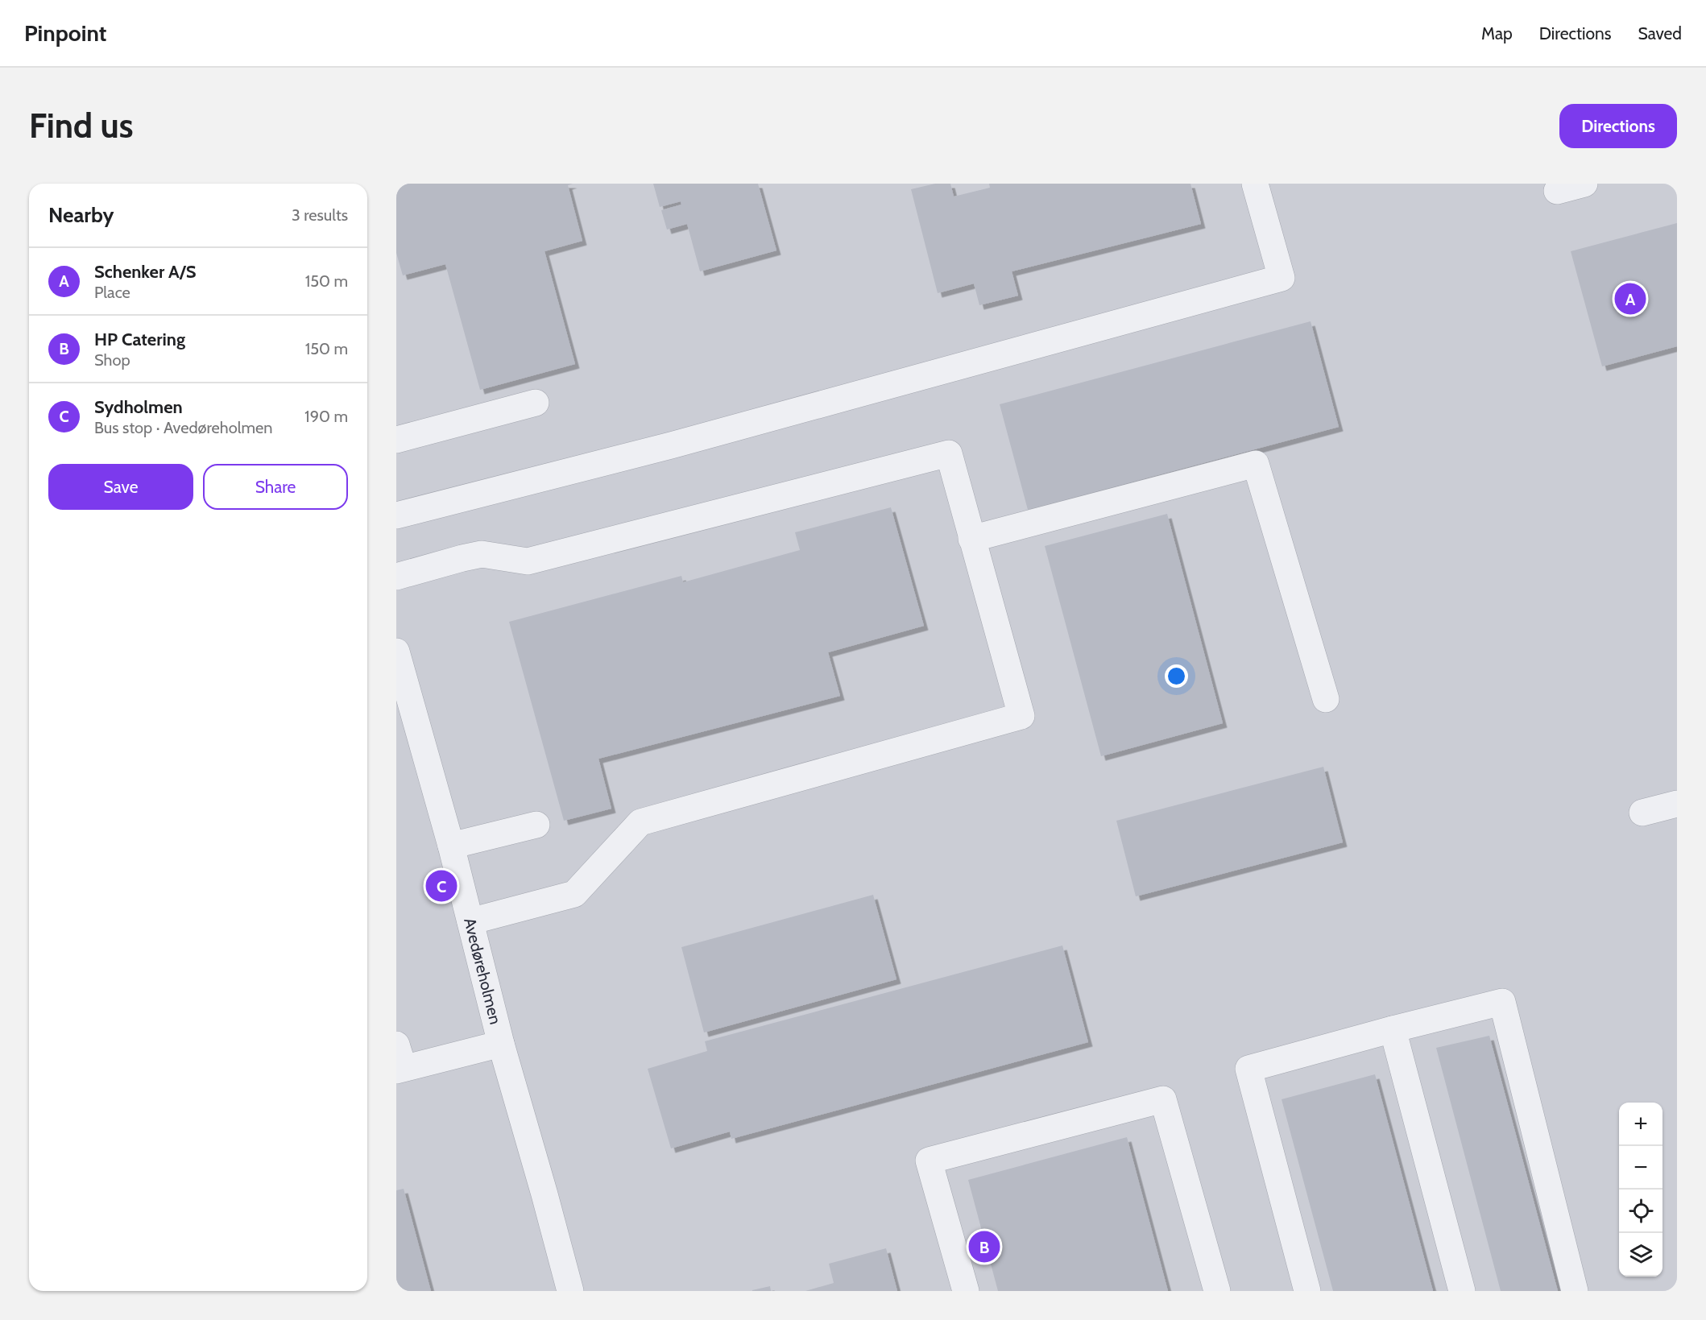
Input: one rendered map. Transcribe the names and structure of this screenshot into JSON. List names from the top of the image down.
{
  "streets": {
    "street": ["Avedøreholmen"]
  },
  "page": {
    "header": "Pinpoint",
    "nav": ["Map", "Directions", "Saved"],
    "buttons": [
      "Directions",
      ["Save", "Share"]
    ],
    "title": "Find us",
    "heading": ["Nearby", "3 results"],
    "list": [
      {
        "mark": "A",
        "name": "Schenker A/S",
        "note": "Place",
        "value": "150 m"
      },
      {
        "mark": "B",
        "name": "HP Catering",
        "note": "Shop",
        "value": "150 m"
      },
      {
        "mark": "C",
        "name": "Sydholmen",
        "note": "Bus stop · Avedøreholmen",
        "value": "190 m"
      }
    ],
    "pins": ["A", "C", "B"],
    "map_buttons": ["+", "−"]
  }
}
